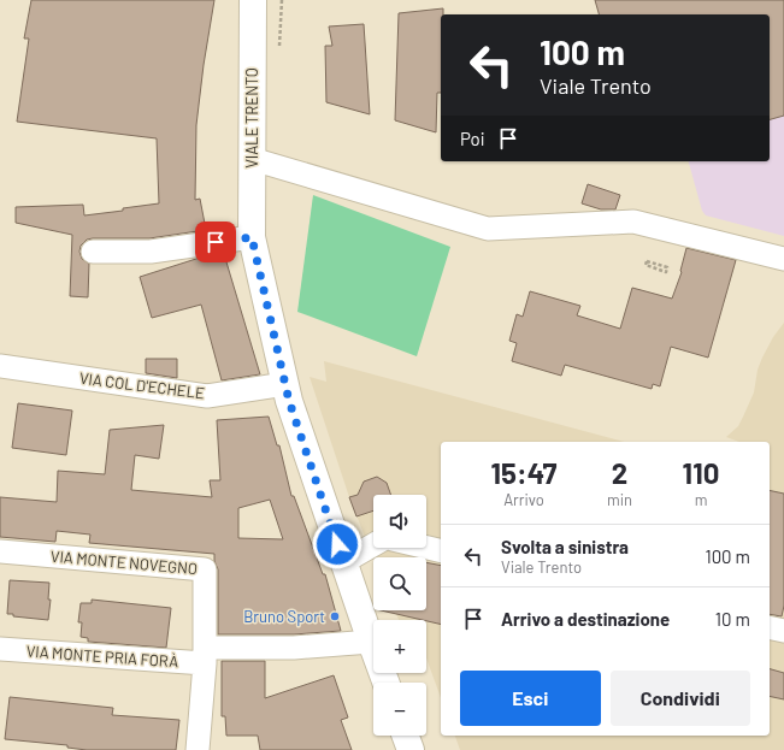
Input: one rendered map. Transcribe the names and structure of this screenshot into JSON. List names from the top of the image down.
{
  "streets": {
    "main road": ["VIALE TRENTO"],
    "street": ["VIA COL D'ECHELE", "VIA MONTE NOVEGNO", "VIA MONTE PRIA FORÀ"]
  },
  "crossings": [
    ["VIALE TRENTO", "VIA COL D'ECHELE"],
    ["VIA MONTE NOVEGNO", "VIA MONTE PRIA FORÀ"]
  ],
  "places": ["Bruno Sport"],
  "page": {
    "turn": ["100 m", "Viale Trento"],
    "then": "Poi",
    "eta": [
      "15:47",
      "Arrivo",
      "2",
      "min",
      "110",
      "m"
    ],
    "map_buttons": ["+", "−"],
    "list": [
      {
        "name": "Svolta a sinistra",
        "note": "Viale Trento",
        "value": "100 m"
      },
      {
        "name": "Arrivo a destinazione",
        "value": "10 m"
      }
    ],
    "buttons": ["Esci", "Condividi"]
  }
}
